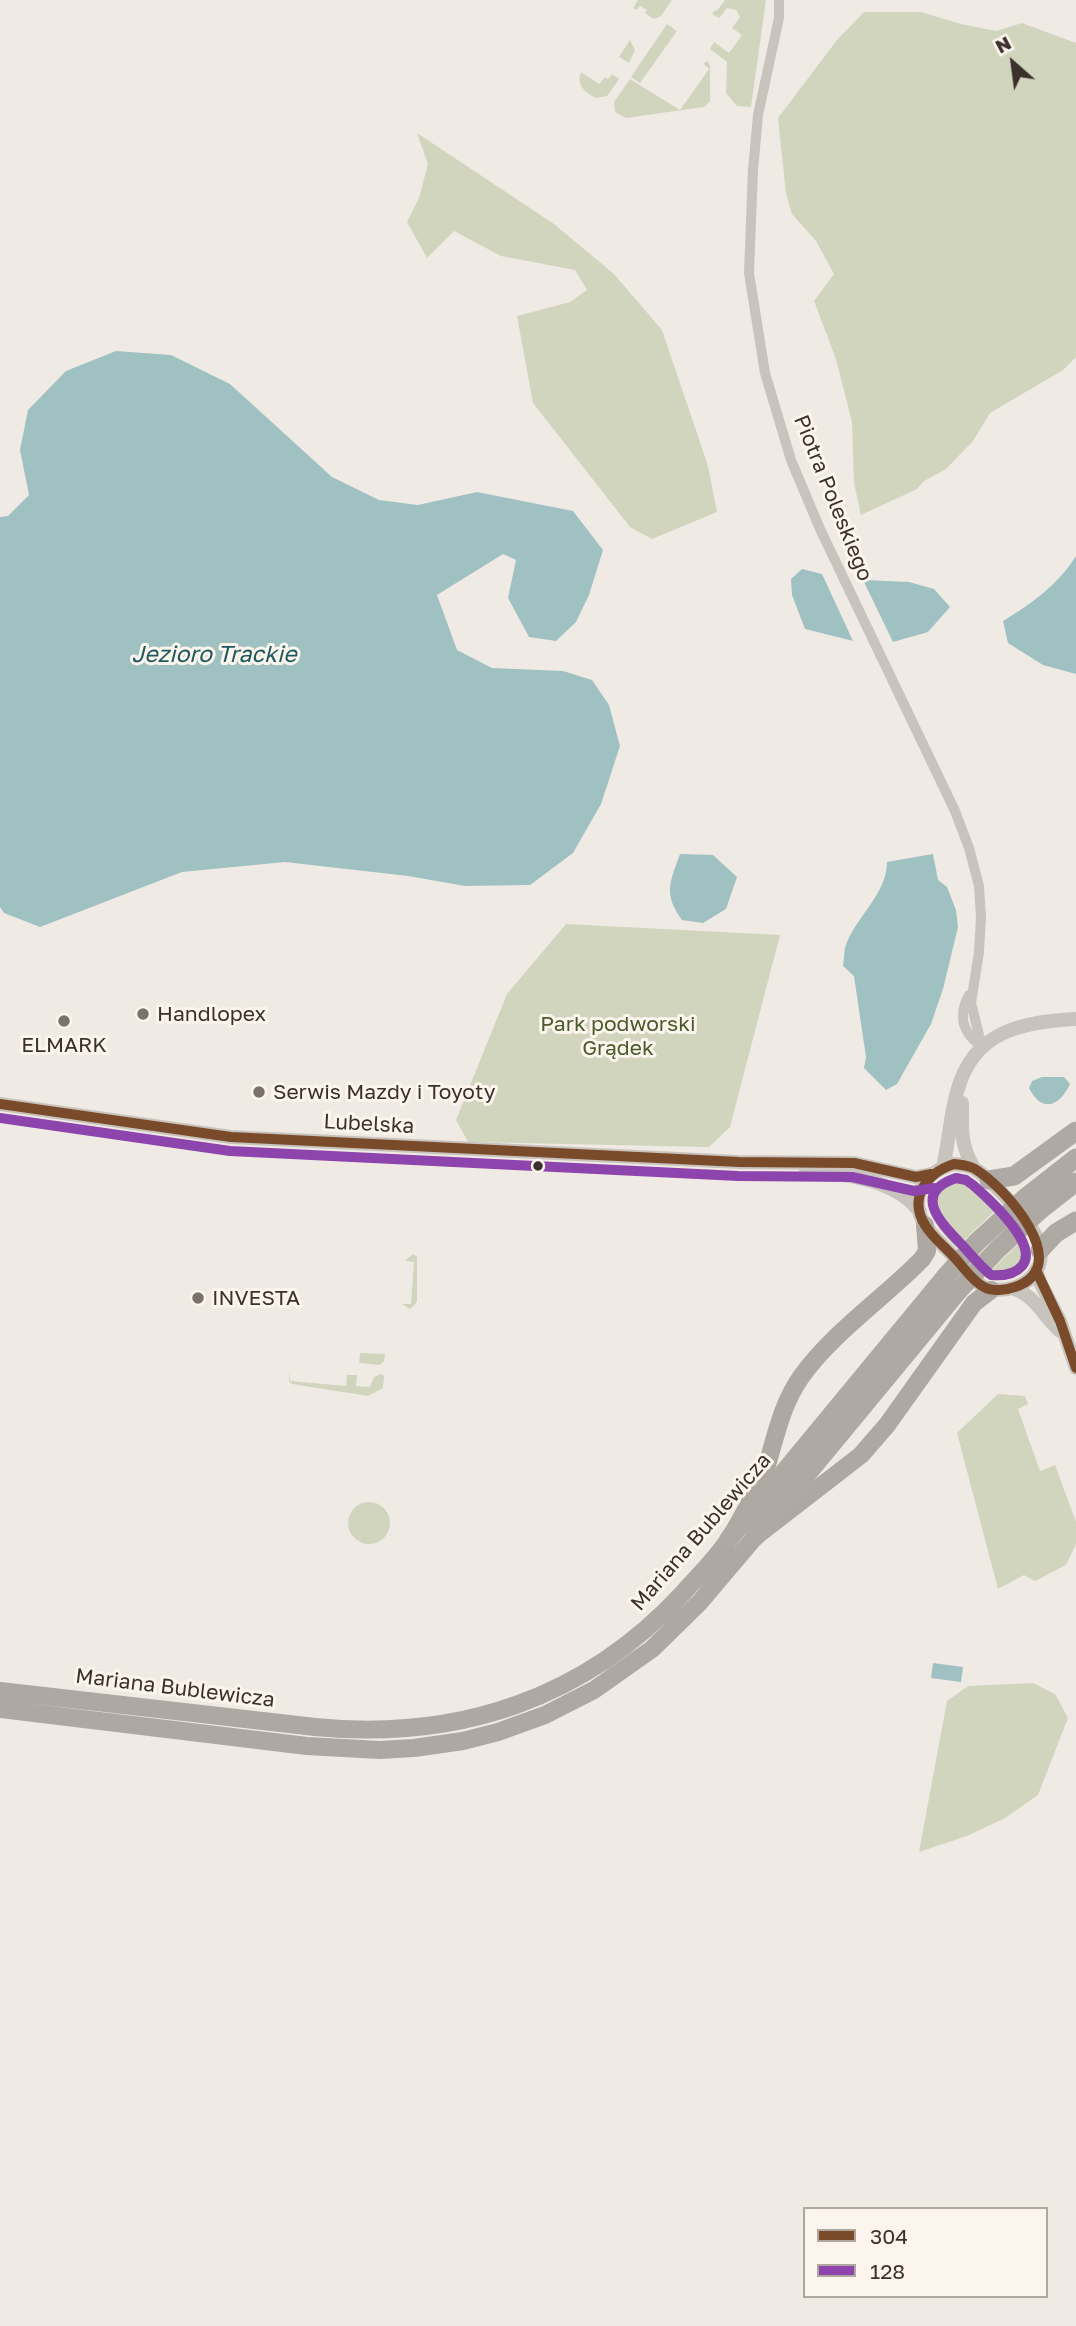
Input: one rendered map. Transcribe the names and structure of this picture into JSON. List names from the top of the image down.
{
  "streets": {
    "highway": ["Mariana Bublewicza"],
    "street": ["Piotra Poleskiego", "Lubelska"]
  },
  "water": ["Jezioro Trackie"],
  "parks": ["Park podworski Grądek"],
  "places": [
    "Handlopex",
    "ELMARK",
    "Serwis Mazdy i Toyoty",
    "INVESTA"
  ],
  "lines": ["transit line 304", "transit line 128"],
  "legend": ["304", "128"],
  "north": "top left"
}
